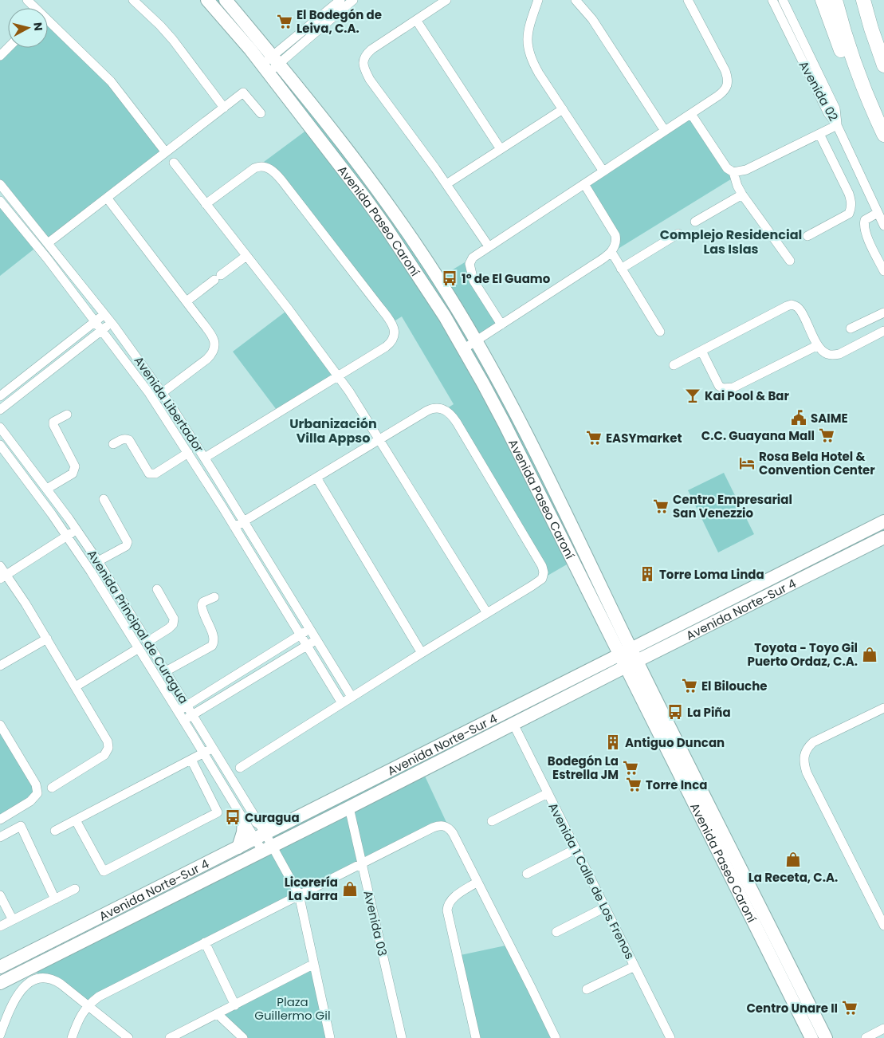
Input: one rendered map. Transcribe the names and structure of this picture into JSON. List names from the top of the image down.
{
  "streets": {
    "street": [
      "Avenida 02",
      "Avenida Paseo Caroní",
      "Avenida Libertador",
      "Avenida Norte-Sur 4",
      "Avenida Principal de Curagua",
      "Avenida 1 Calle de Los Frenos",
      "Avenida 03"
    ]
  },
  "crossings": [
    ["Avenida Paseo Caroní", "Avenida Norte-Sur 4"],
    ["Avenida Norte-Sur 4", "Avenida Principal de Curagua"],
    ["Avenida Norte-Sur 4", "Avenida 1 Calle de Los Frenos"],
    ["Avenida Norte-Sur 4", "Avenida 03"]
  ],
  "districts": ["Complejo Residencial Las Islas", "Urbanización Villa Appso"],
  "parks": ["Plaza Guillermo Gil"],
  "places": {
    "supermarket": [
      "El Bodegón de Leiva, C.A.",
      "C.C. Guayana Mall",
      "EASYmarket",
      "Centro Empresarial San Venezzio",
      "El Bilouche",
      "Bodegón La Estrella JM",
      "Torre Inca",
      "Centro Unare II"
    ],
    "bus stop": ["1° de El Guamo", "La Piña", "Curagua"],
    "bar": ["Kai Pool & Bar"],
    "public building": ["SAIME"],
    "hotel": ["Rosa Bela Hotel & Convention Center"],
    "building": ["Torre Loma Linda", "Antiguo Duncan"],
    "shop": ["Toyota - Toyo Gil Puerto Ordaz, C.A.", "La Receta, C.A.", "Licorería La Jarra"]
  },
  "north": "right"
}
